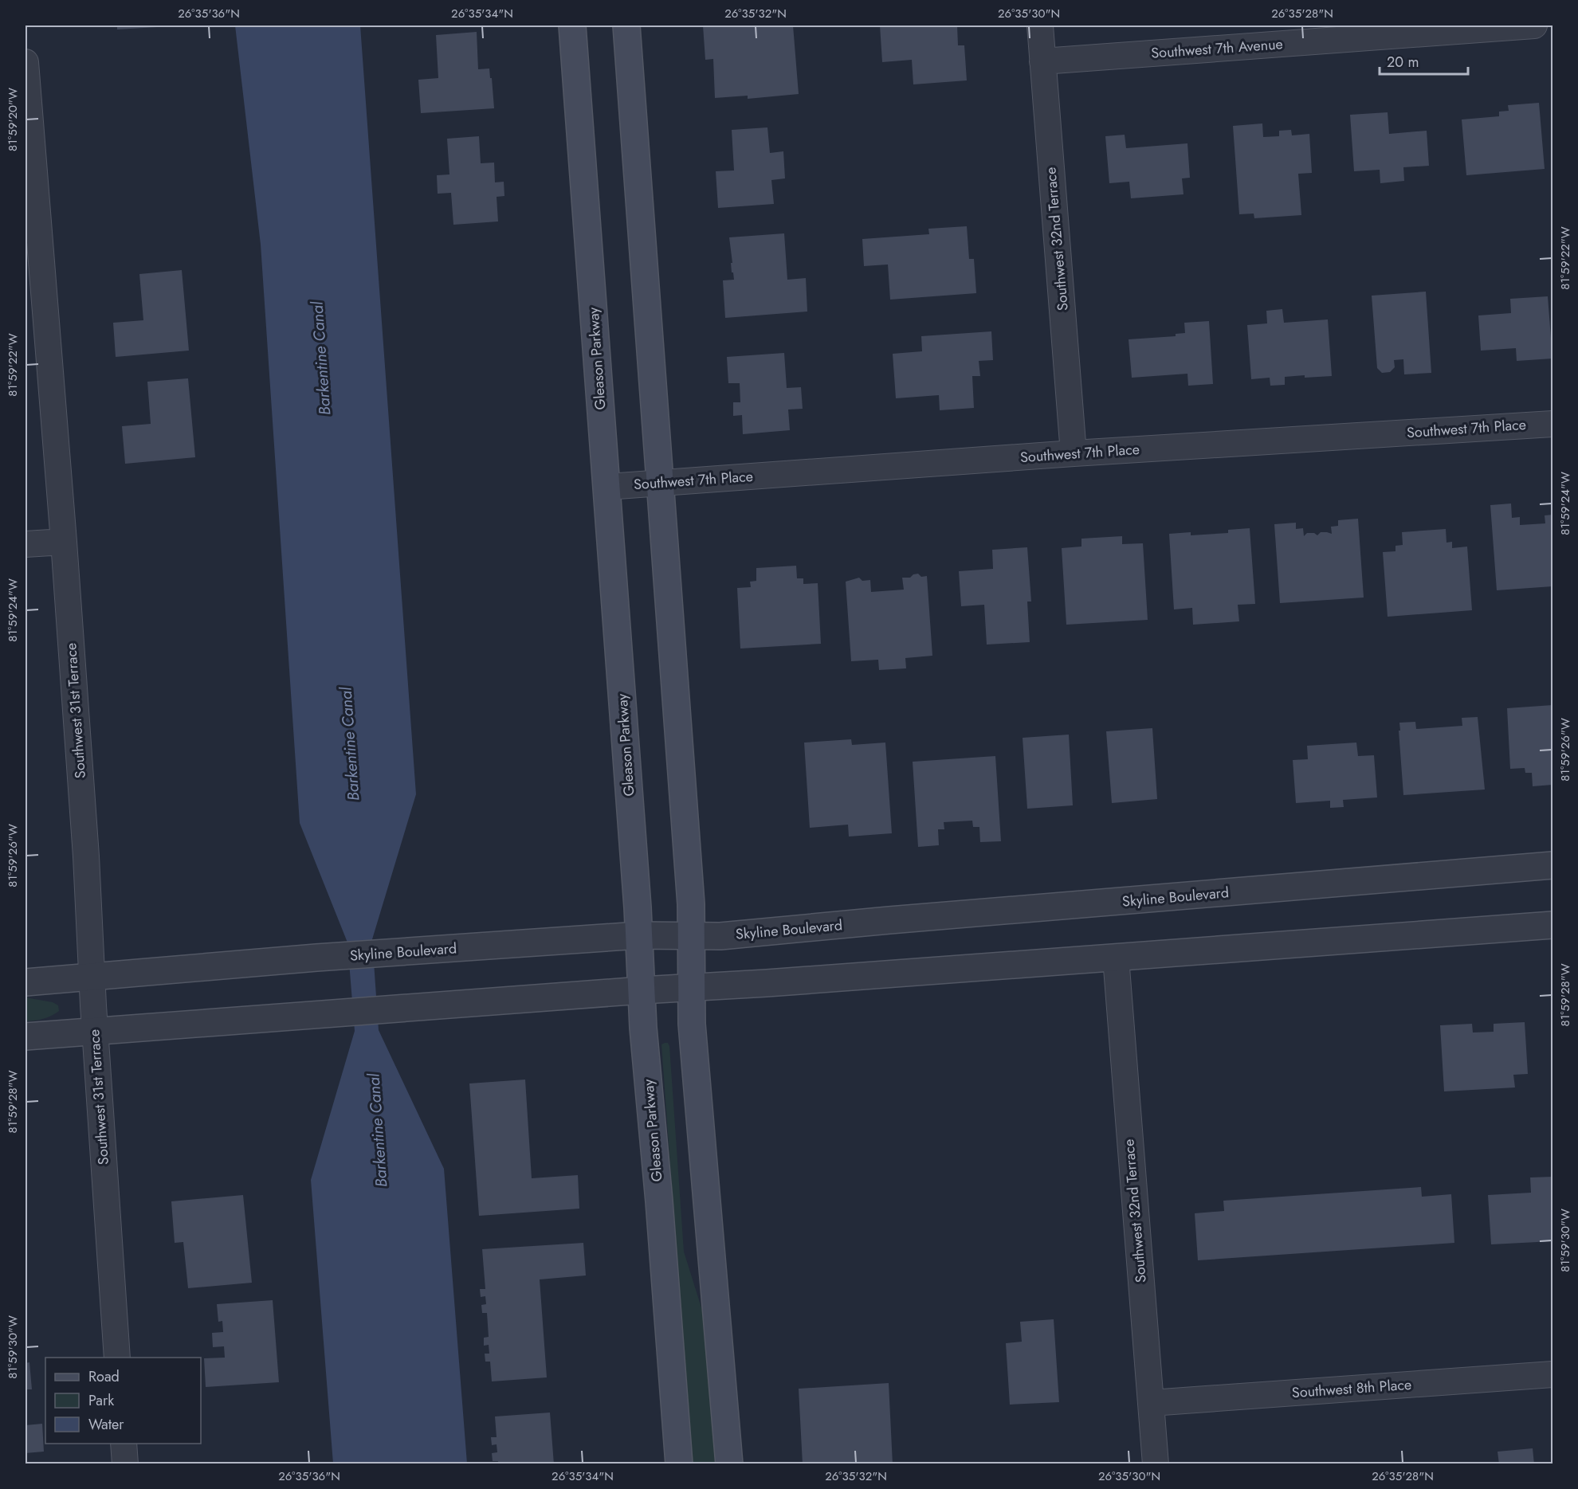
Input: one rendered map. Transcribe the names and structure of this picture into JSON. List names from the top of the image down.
{
  "streets": {
    "main road": ["Gleason Parkway"],
    "street": [
      "Southwest 7th Avenue",
      "Southwest 32nd Terrace",
      "Southwest 7th Place",
      "Southwest 31st Terrace",
      "Skyline Boulevard",
      "Southwest 8th Place"
    ]
  },
  "crossings": [
    ["Southwest 7th Avenue", "Southwest 32nd Terrace"],
    ["Southwest 32nd Terrace", "Southwest 7th Place"],
    ["Southwest 32nd Terrace", "Southwest 8th Place"],
    ["Gleason Parkway", "Southwest 7th Place"],
    ["Gleason Parkway", "Skyline Boulevard"],
    ["Southwest 31st Terrace", "Skyline Boulevard"]
  ],
  "water": ["Barkentine Canal"],
  "legend": ["Road", "Park", "Water"],
  "scale_bar": "20 m",
  "coordinates": [
    "26°35'36\"N",
    "26°35'34\"N",
    "26°35'32\"N",
    "26°35'30\"N",
    "26°35'28\"N",
    "81°59'20\"W",
    "81°59'22\"W",
    "81°59'24\"W",
    "81°59'26\"W",
    "81°59'28\"W",
    "81°59'30\"W"
  ]
}
